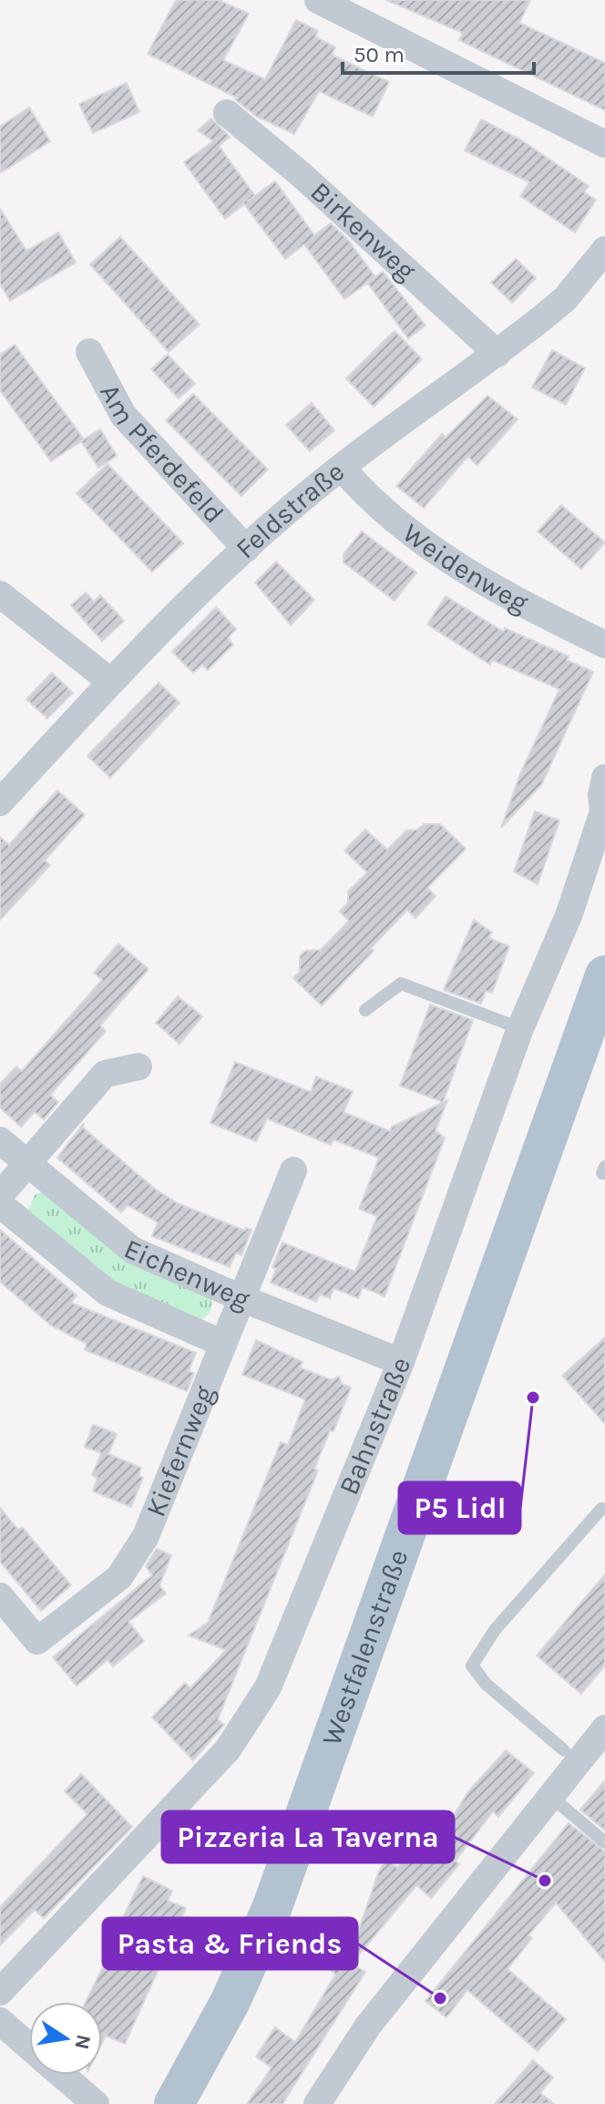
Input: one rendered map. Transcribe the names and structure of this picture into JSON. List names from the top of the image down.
{
  "streets": {
    "main road": ["Westfalenstraße"],
    "street": [
      "Birkenweg",
      "Am Pferdefeld",
      "Feldstraße",
      "Weidenweg",
      "Eichenweg",
      "Bahnstraße",
      "Kiefernweg"
    ]
  },
  "crossings": [
    ["Birkenweg", "Feldstraße"],
    ["Am Pferdefeld", "Feldstraße"],
    ["Feldstraße", "Weidenweg"],
    ["Eichenweg", "Bahnstraße"],
    ["Eichenweg", "Kiefernweg"]
  ],
  "places": ["P5 Lidl", "Pizzeria La Taverna", "Pasta & Friends"],
  "scale_bar": "50 m",
  "north": "right"
}
